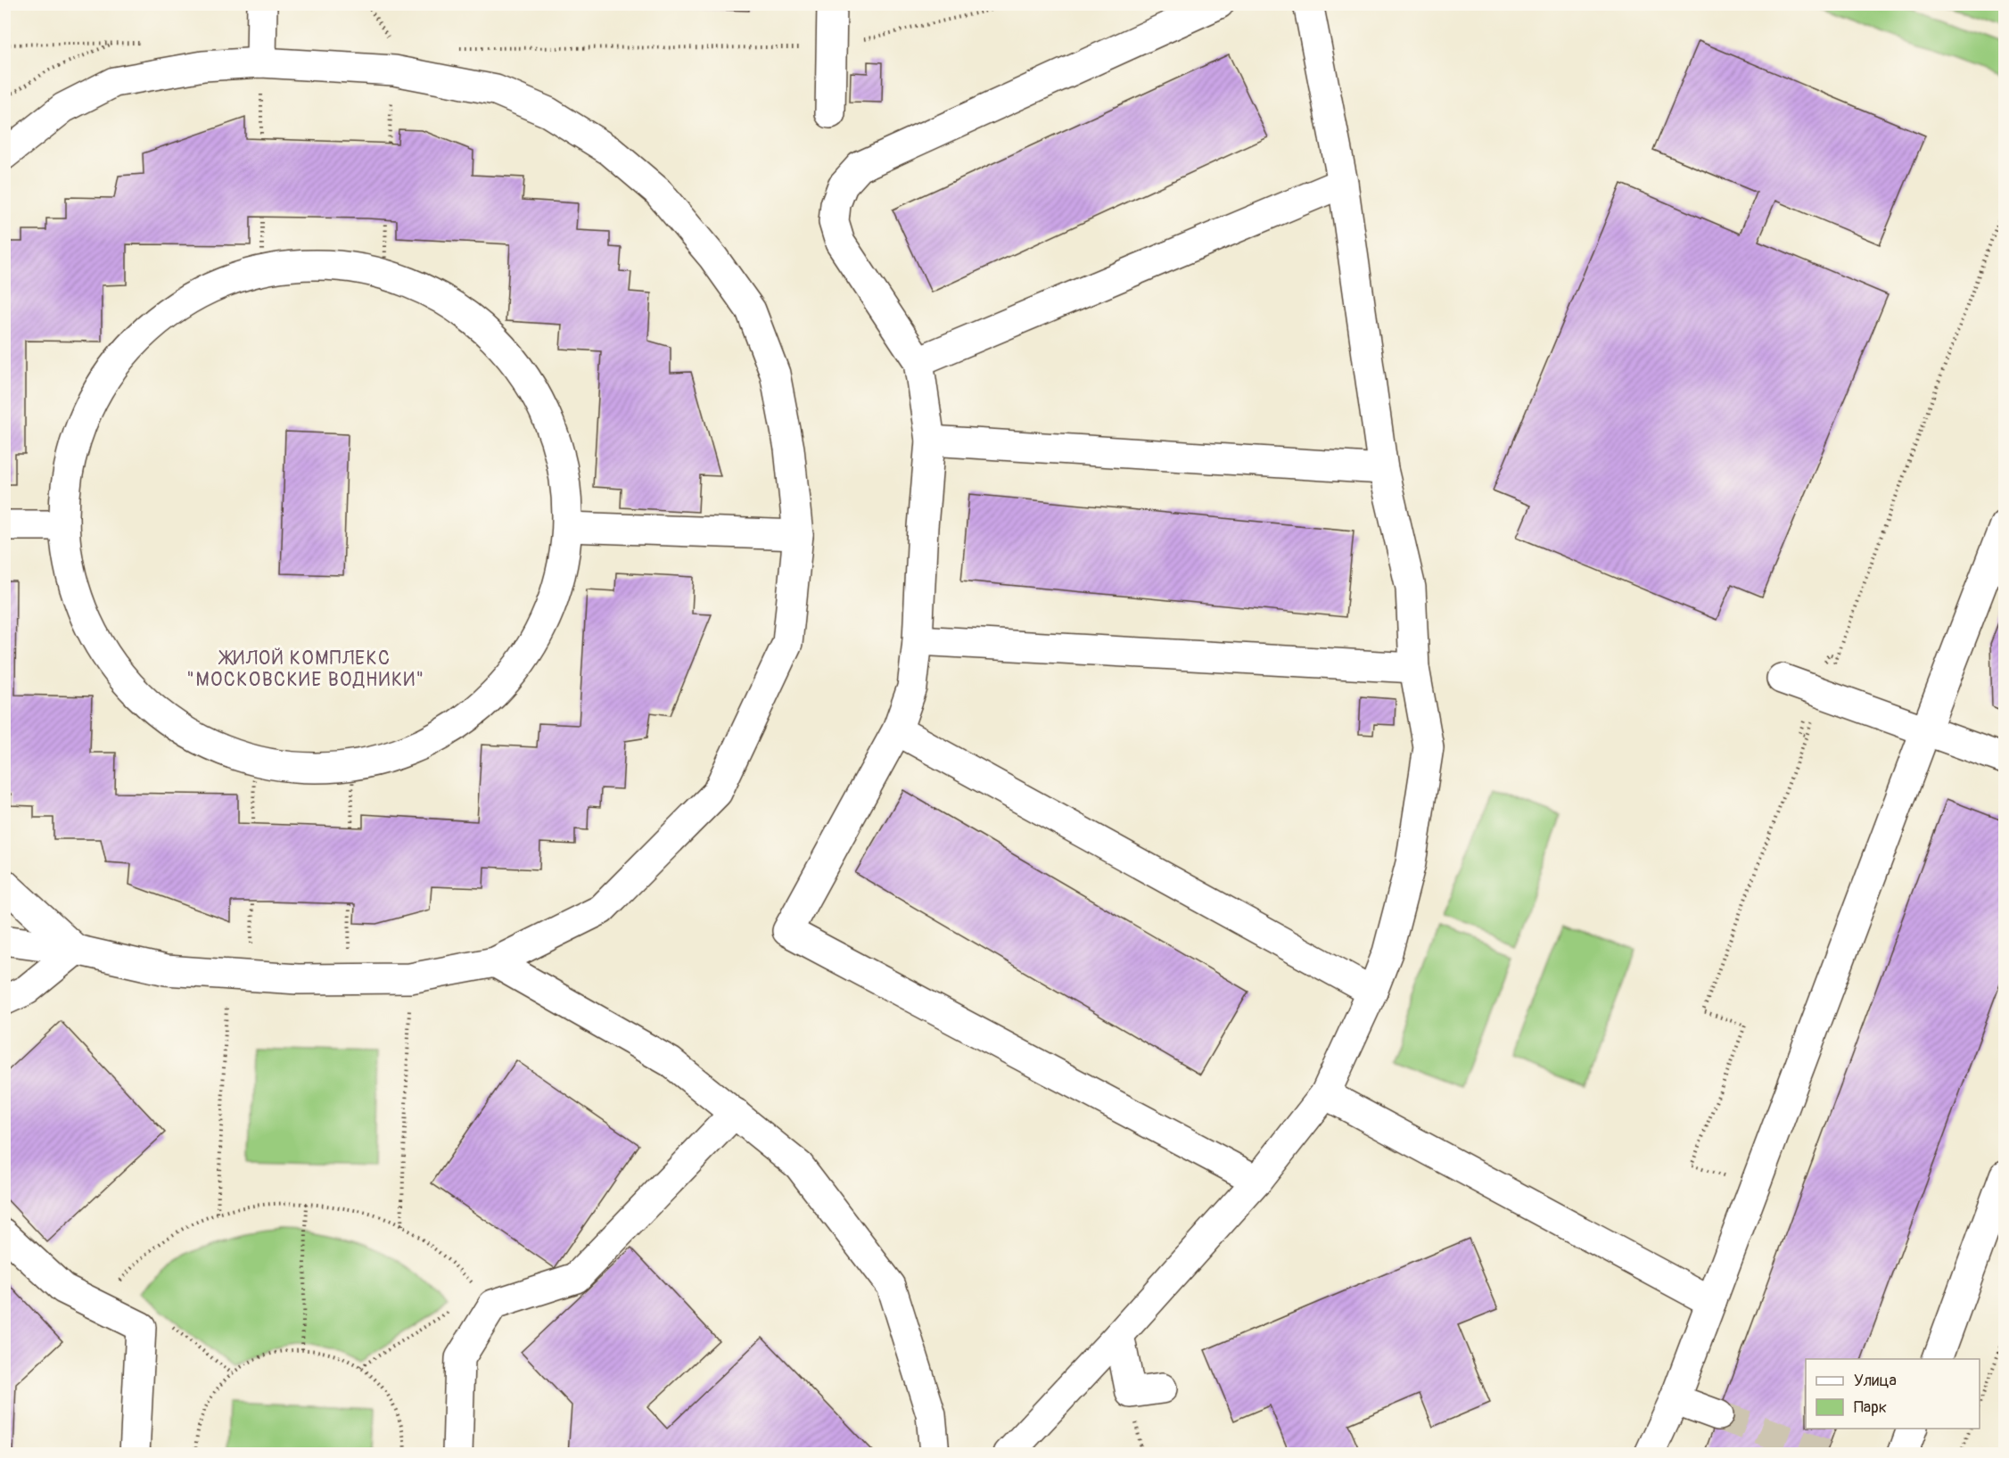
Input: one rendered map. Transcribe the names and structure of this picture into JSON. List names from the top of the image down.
{
  "districts": ["ЖИЛОЙ КОМПЛЕКС \"МОСКОВСКИЕ ВОДНИКИ\""],
  "legend": ["Улица", "Парк"]
}
